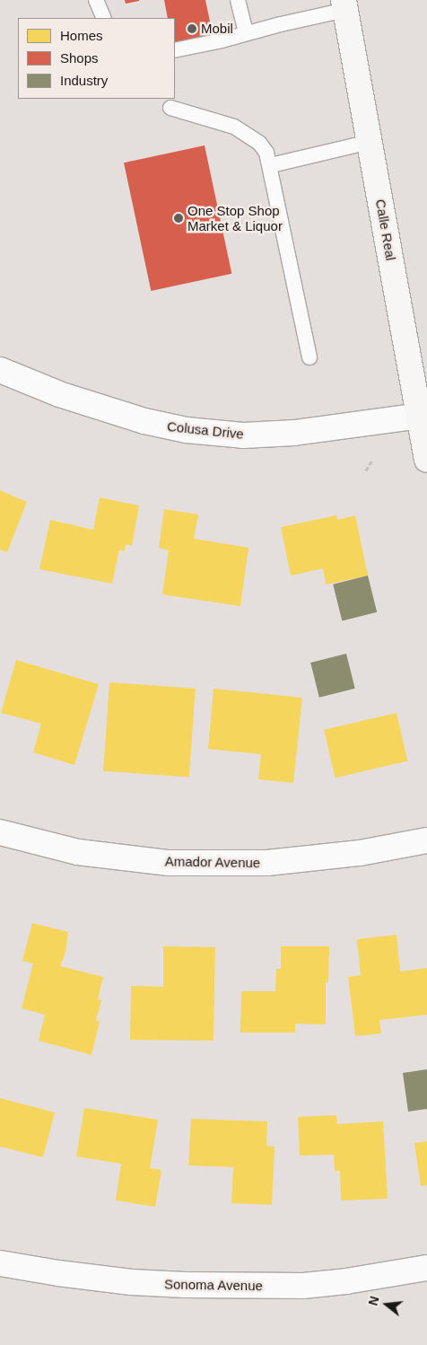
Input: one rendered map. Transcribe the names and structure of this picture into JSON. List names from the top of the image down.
{
  "streets": {
    "street": [
      "Calle Real",
      "Colusa Drive",
      "Amador Avenue",
      "Sonoma Avenue"
    ]
  },
  "crossings": [
    ["Calle Real", "Colusa Drive"]
  ],
  "places": ["Mobil", "One Stop Shop Market & Liquor"],
  "legend": ["Homes", "Shops", "Industry"],
  "north": "left"
}
